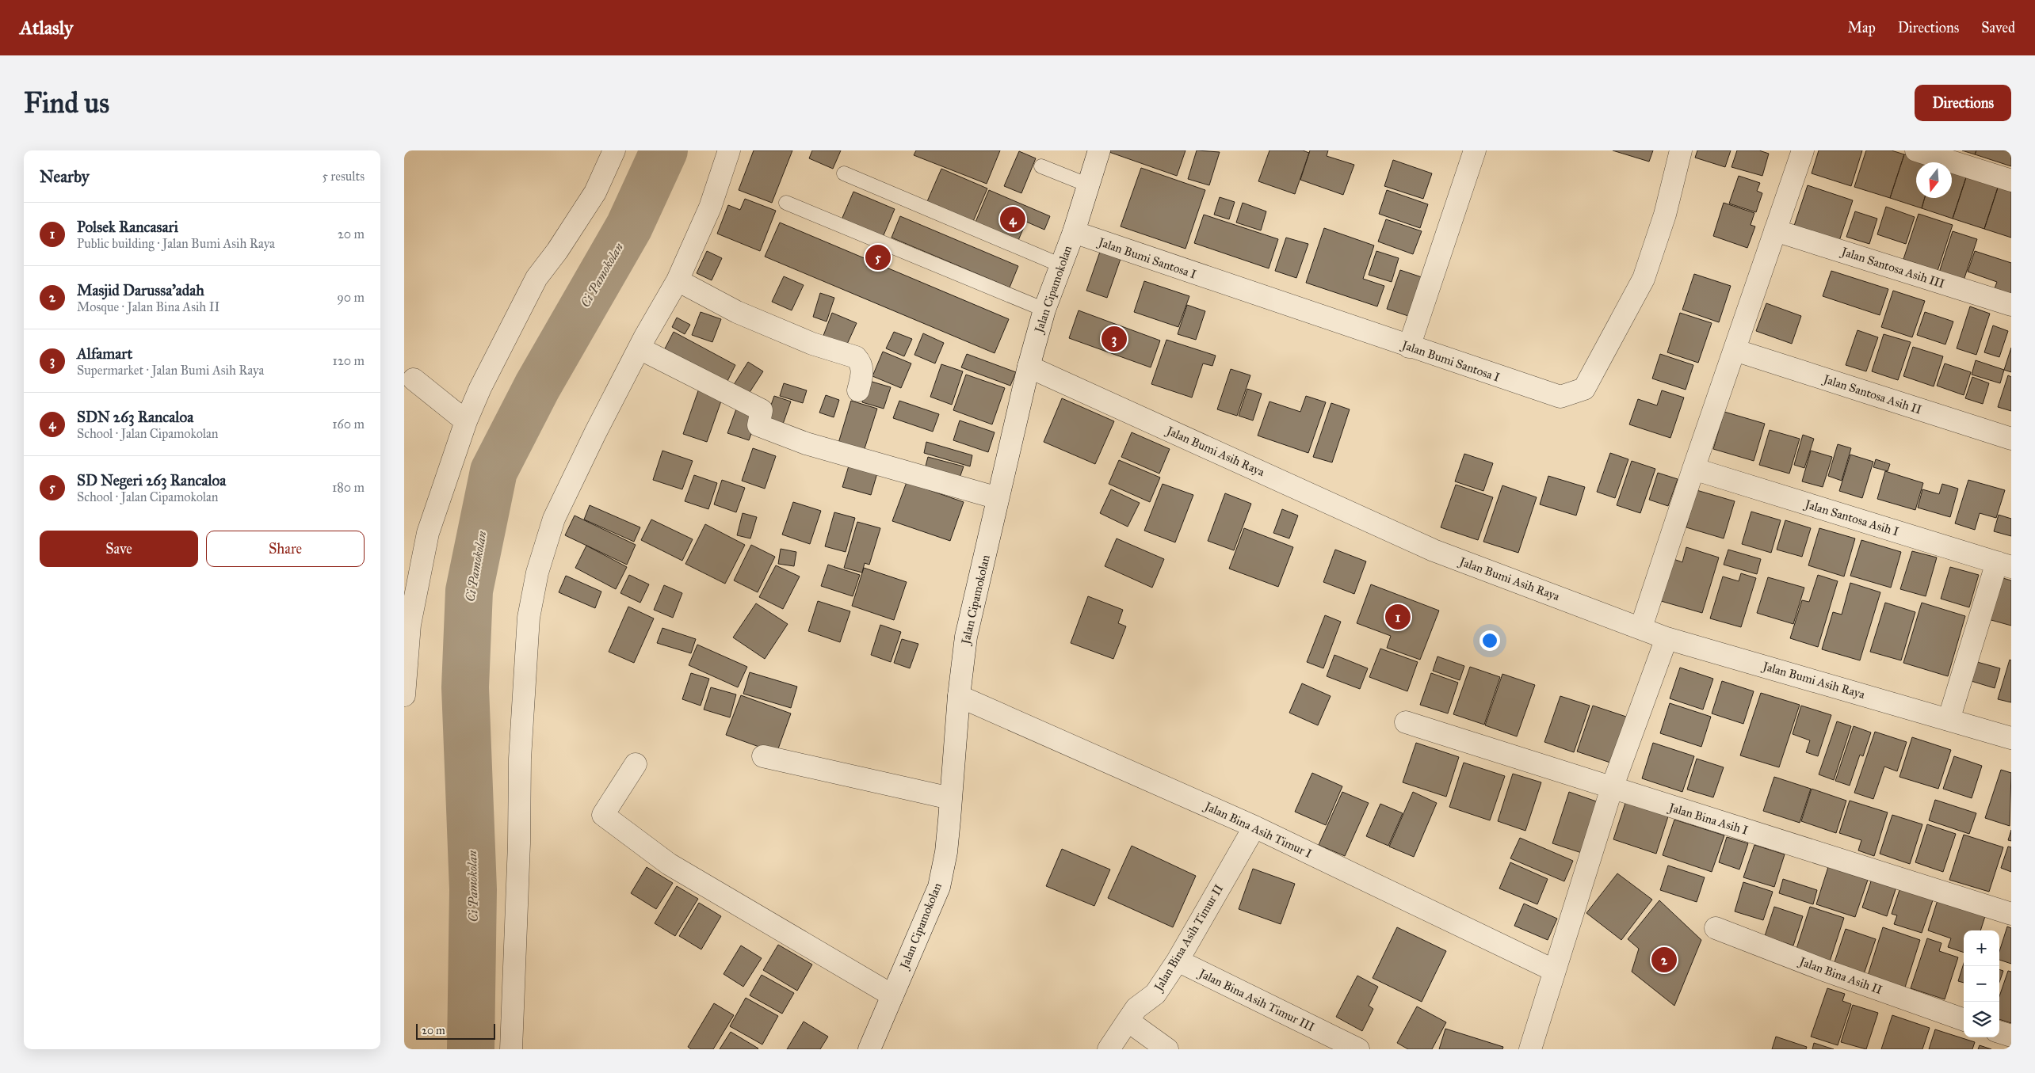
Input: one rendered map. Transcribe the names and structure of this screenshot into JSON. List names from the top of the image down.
{
  "streets": {
    "street": [
      "Jalan Bumi Santosa I",
      "Jalan Santosa Asih III",
      "Jalan Cipamokolan",
      "Jalan Santosa Asih II",
      "Jalan Bumi Asih Raya",
      "Jalan Santosa Asih I",
      "Jalan Bina Asih I",
      "Jalan Bina Asih Timur I",
      "Jalan Bina Asih Timur II",
      "Jalan Bina Asih II",
      "Jalan Bina Asih Timur III"
    ]
  },
  "crossings": [
    ["Jalan Bumi Santosa I", "Jalan Cipamokolan"],
    ["Jalan Cipamokolan", "Jalan Bumi Asih Raya"],
    ["Jalan Cipamokolan", "Jalan Bina Asih Timur I"],
    ["Jalan Bina Asih Timur I", "Jalan Bina Asih Timur II"],
    ["Jalan Bina Asih Timur II", "Jalan Bina Asih Timur III"]
  ],
  "water": ["Ci Pamokolan"],
  "scale_bar": "20 m",
  "north": "bottom",
  "page": {
    "header": "Atlasly",
    "nav": ["Map", "Directions", "Saved"],
    "buttons": [
      "Directions",
      ["Save", "Share"]
    ],
    "title": "Find us",
    "heading": ["Nearby", "5 results"],
    "list": [
      {
        "mark": "1",
        "name": "Polsek Rancasari",
        "note": "Public building · Jalan Bumi Asih Raya",
        "value": "20 m"
      },
      {
        "mark": "2",
        "name": "Masjid Darussa'adah",
        "note": "Mosque · Jalan Bina Asih II",
        "value": "90 m"
      },
      {
        "mark": "3",
        "name": "Alfamart",
        "note": "Supermarket · Jalan Bumi Asih Raya",
        "value": "120 m"
      },
      {
        "mark": "4",
        "name": "SDN 263 Rancaloa",
        "note": "School · Jalan Cipamokolan",
        "value": "160 m"
      },
      {
        "mark": "5",
        "name": "SD Negeri 263 Rancaloa",
        "note": "School · Jalan Cipamokolan",
        "value": "180 m"
      }
    ],
    "pins": [
      "4",
      "5",
      "3",
      "1",
      "2"
    ],
    "map_buttons": ["+", "−"],
    "scale": "20 m"
  }
}
